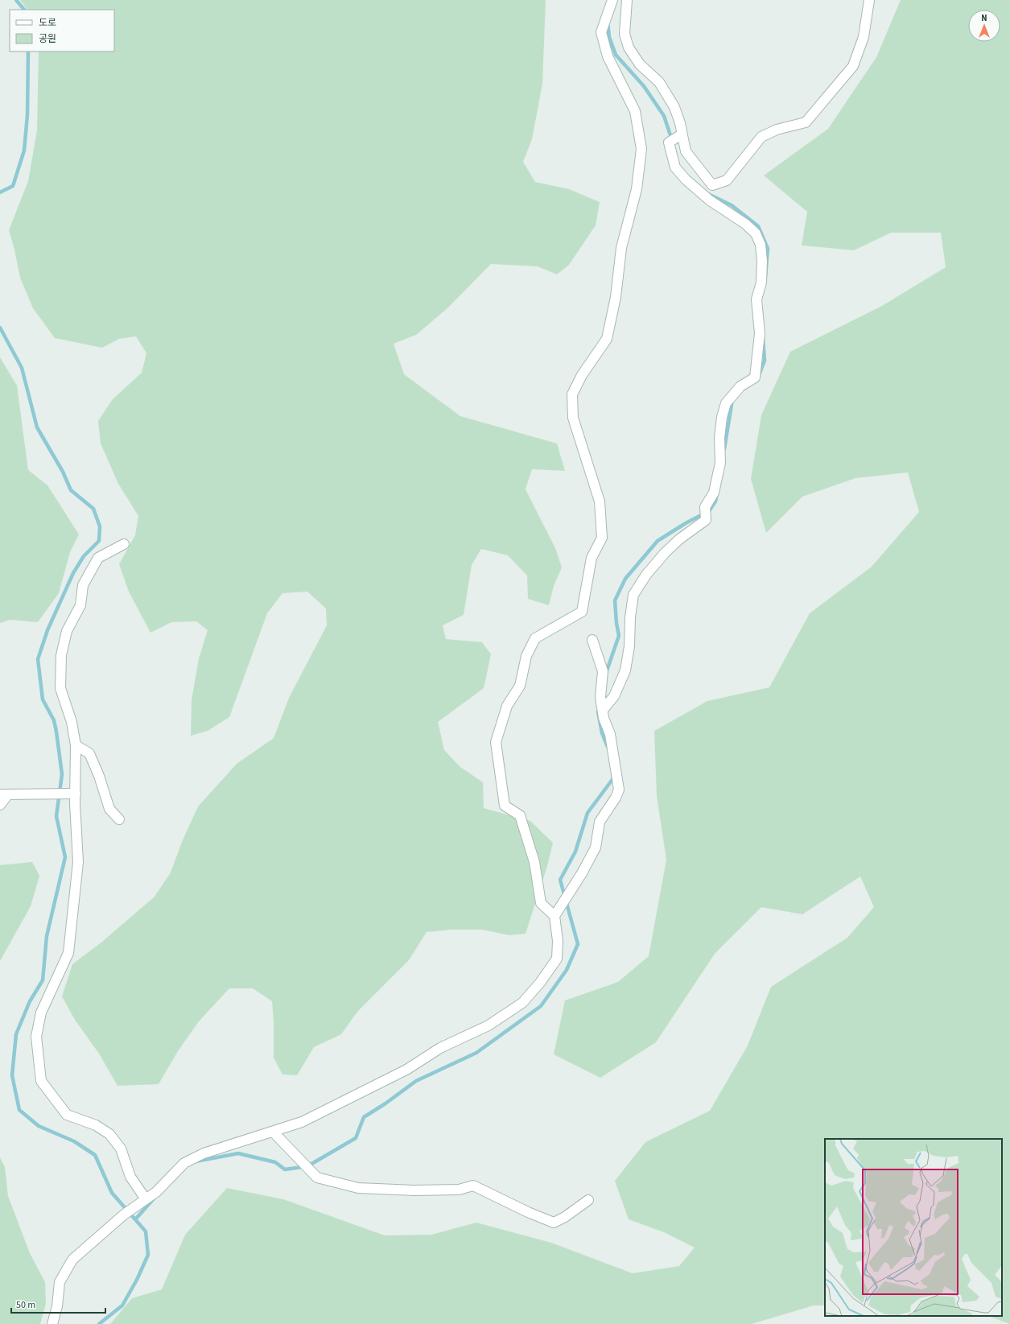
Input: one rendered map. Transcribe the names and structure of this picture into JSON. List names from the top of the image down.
{
  "legend": ["도로", "공원"],
  "scale_bar": "50 m",
  "north": "top"
}
